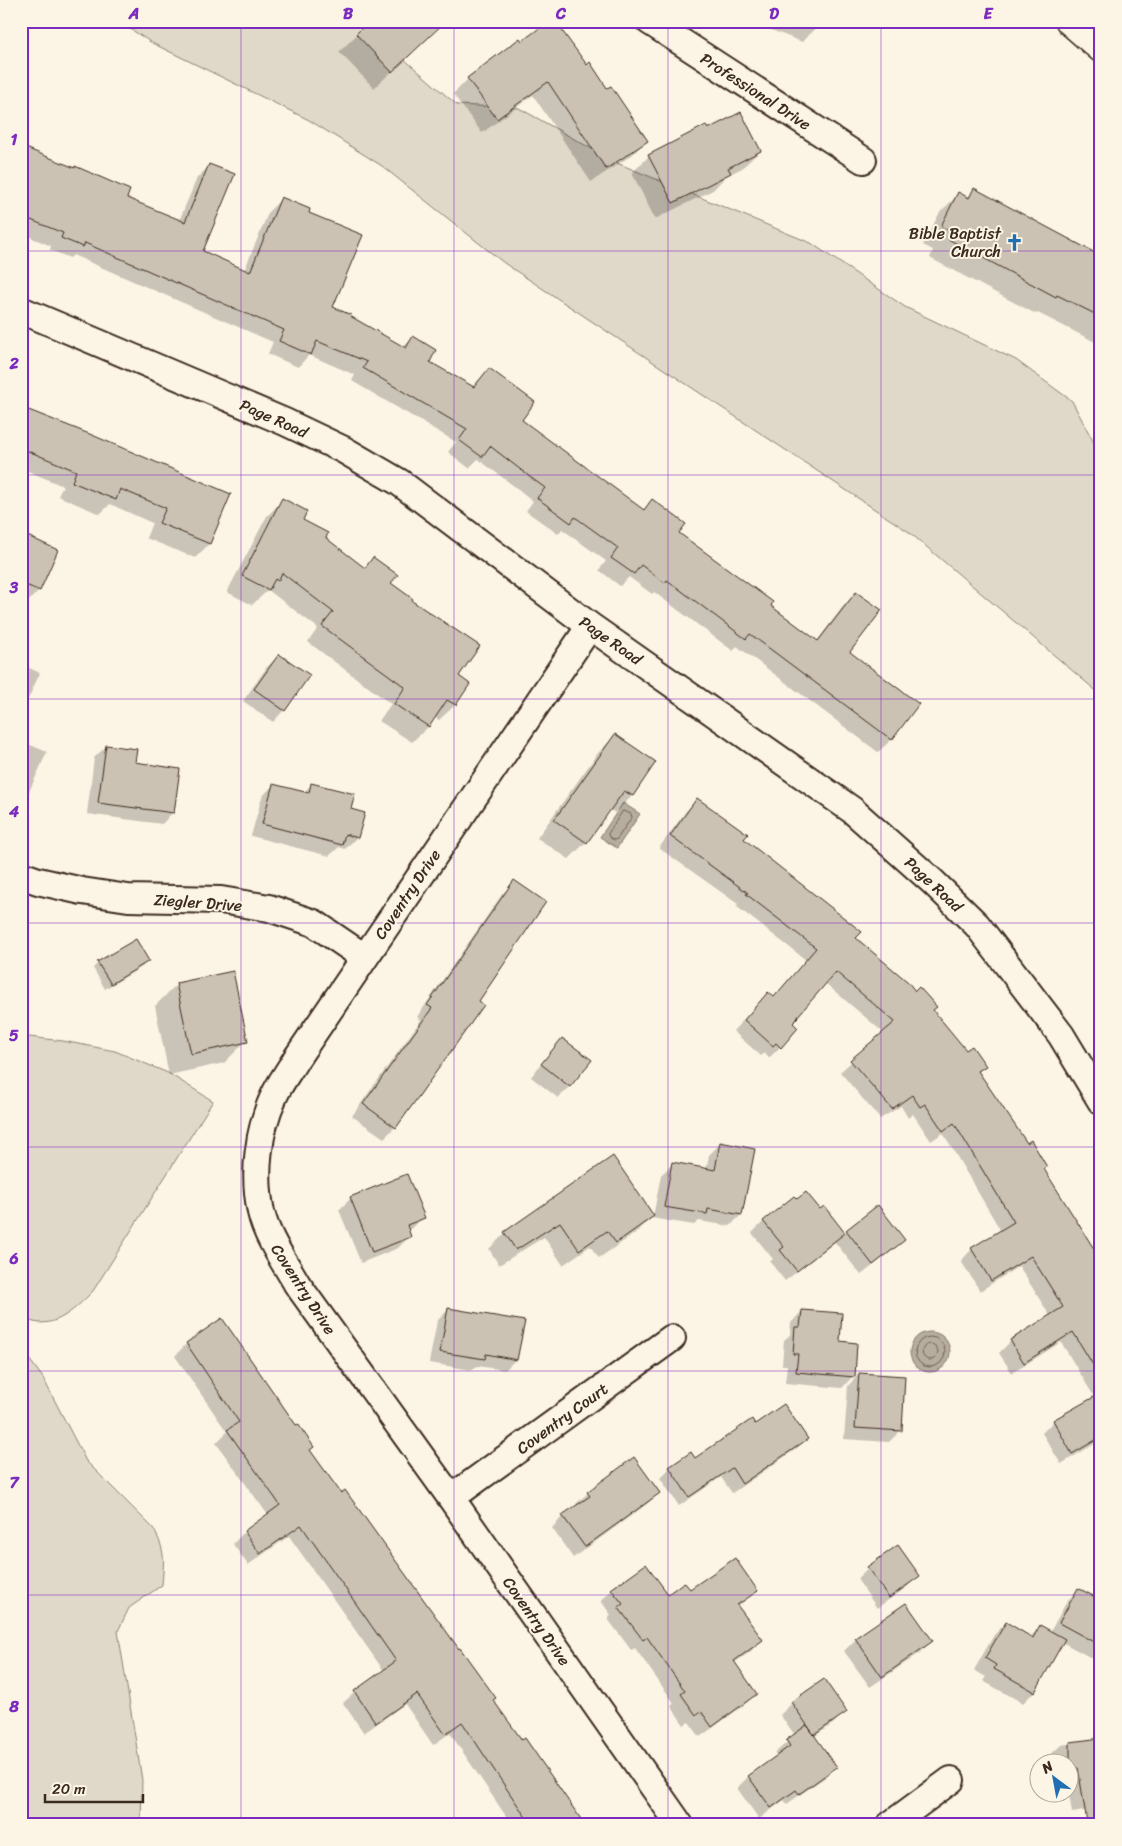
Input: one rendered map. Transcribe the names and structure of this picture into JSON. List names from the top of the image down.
{
  "streets": {
    "street": [
      "Professional Drive",
      "Page Road",
      "Coventry Drive",
      "Ziegler Drive",
      "Coventry Court"
    ]
  },
  "crossings": [
    ["Page Road", "Coventry Drive"],
    ["Coventry Drive", "Ziegler Drive"],
    ["Coventry Drive", "Coventry Court"]
  ],
  "places": {
    "church": ["Bible Baptist Church"]
  },
  "scale_bar": "20 m",
  "north": "top left",
  "grid": {
    "columns": [
      "A",
      "B",
      "C",
      "D",
      "E"
    ],
    "rows": [
      "1",
      "2",
      "3",
      "4",
      "5",
      "6",
      "7",
      "8"
    ]
  }
}
